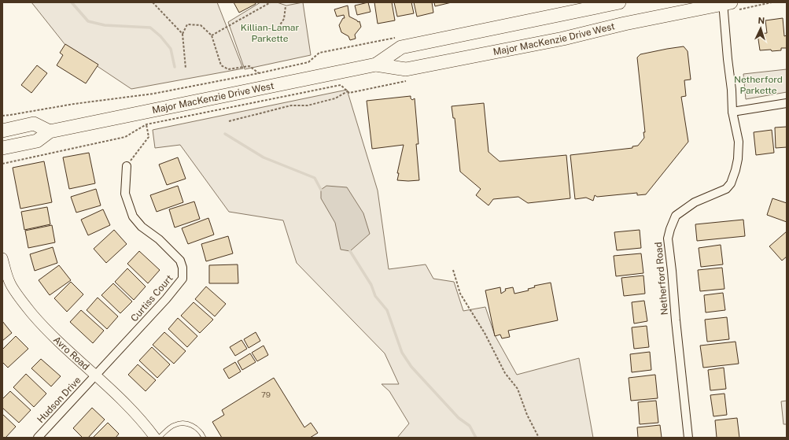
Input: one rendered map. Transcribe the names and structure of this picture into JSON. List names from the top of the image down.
{
  "streets": {
    "main road": ["Major MacKenzie Drive West"],
    "street": [
      "Netherford Road",
      "Curtiss Court",
      "Avro Road",
      "Hudson Drive"
    ]
  },
  "crossings": [
    ["Major MacKenzie Drive West", "Netherford Road"],
    ["Curtiss Court", "Avro Road"],
    ["Curtiss Court", "Hudson Drive"],
    ["Avro Road", "Hudson Drive"]
  ],
  "parks": ["Killian-Lamar Parkette", "Netherford Parkette"],
  "house_numbers": ["79"],
  "north": "top"
}
